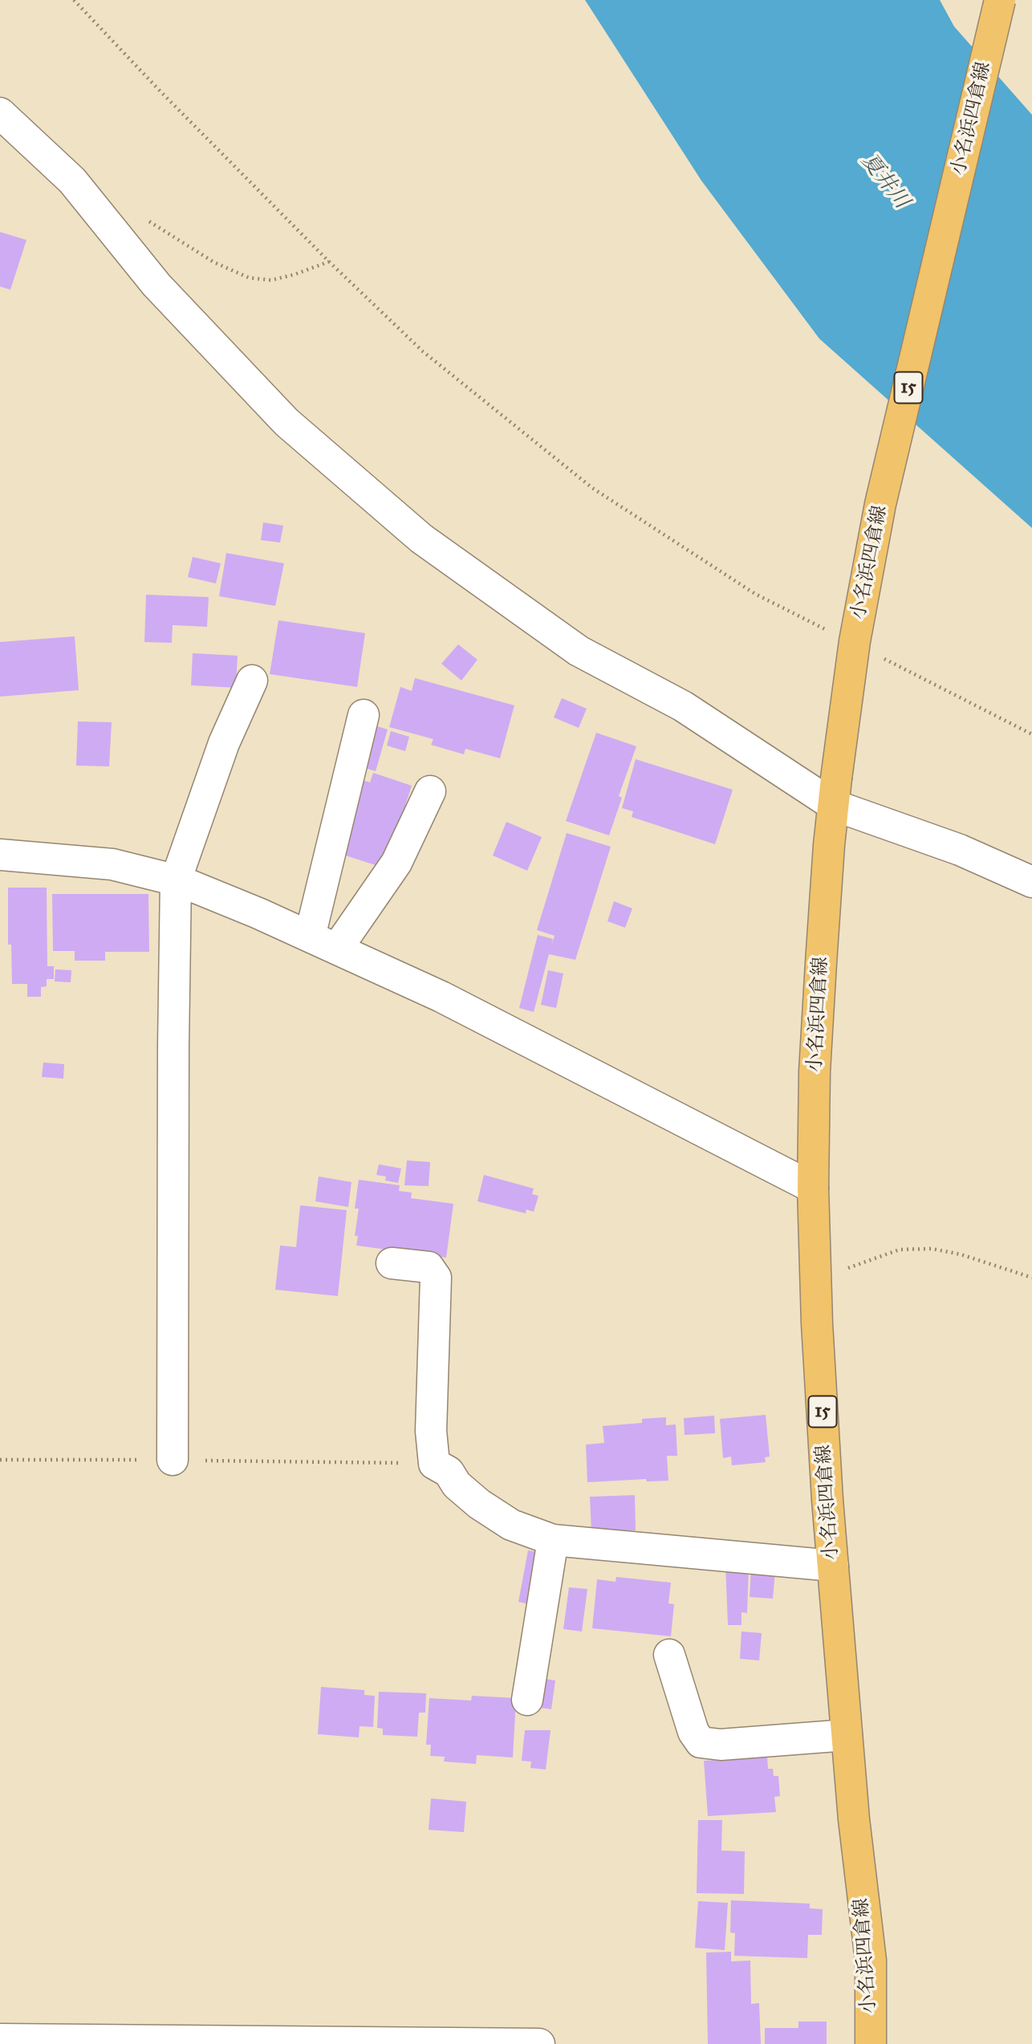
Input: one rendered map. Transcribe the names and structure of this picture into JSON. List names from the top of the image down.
{
  "streets": {
    "main road": ["小名浜四倉線", "15"]
  },
  "water": ["夏井川"]
}
